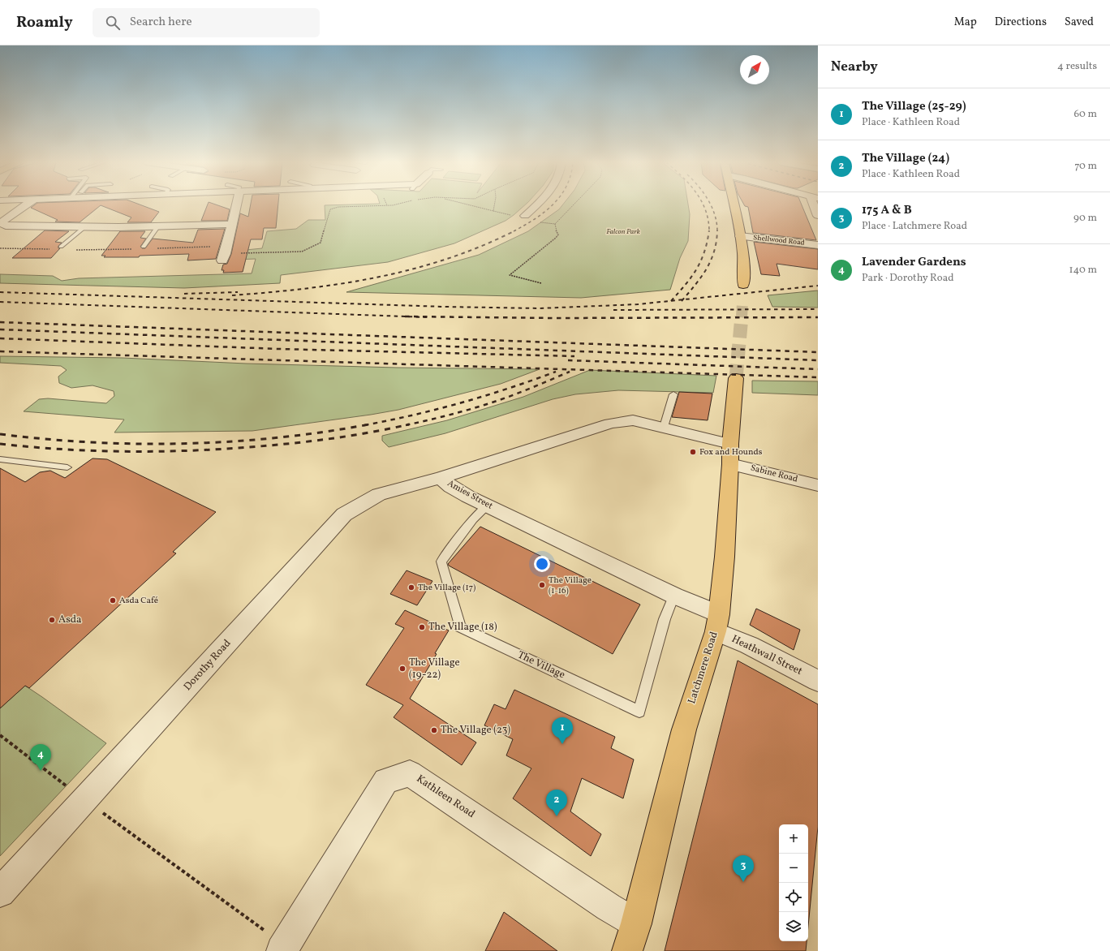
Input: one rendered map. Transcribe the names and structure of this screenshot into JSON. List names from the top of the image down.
{
  "streets": {
    "main road": ["Latchmere Road"],
    "street": [
      "Shellwood Road",
      "Sabine Road",
      "Amies Street",
      "Heathwall Street",
      "Dorothy Road",
      "Kathleen Road"
    ],
    "lane": ["The Village"]
  },
  "crossings": [
    ["Sabine Road", "Amies Street"],
    ["Sabine Road", "Latchmere Road"],
    ["Amies Street", "Heathwall Street"],
    ["Amies Street", "Dorothy Road"],
    ["Amies Street", "The Village"],
    ["Amies Street", "Latchmere Road"],
    ["Heathwall Street", "Latchmere Road"],
    ["Latchmere Road", "Kathleen Road"]
  ],
  "parks": ["Falcon Park"],
  "places": [
    "Fox and Hounds",
    "The Village (1-16)",
    "The Village (17)",
    "Asda Café",
    "Asda",
    "The Village (18)",
    "The Village (19-22)",
    "The Village (23)"
  ],
  "north": "top right",
  "page": {
    "header": "Roamly",
    "search": "Search here",
    "nav": ["Map", "Directions", "Saved"],
    "heading": ["Nearby", "4 results"],
    "list": [
      {
        "mark": "1",
        "name": "The Village (25-29)",
        "note": "Place · Kathleen Road",
        "value": "60 m"
      },
      {
        "mark": "2",
        "name": "The Village (24)",
        "note": "Place · Kathleen Road",
        "value": "70 m"
      },
      {
        "mark": "3",
        "name": "175 A & B",
        "note": "Place · Latchmere Road",
        "value": "90 m"
      },
      {
        "mark": "4",
        "name": "Lavender Gardens",
        "note": "Park · Dorothy Road",
        "value": "140 m"
      }
    ],
    "pins": [
      "1",
      "4",
      "2",
      "3"
    ],
    "map_buttons": ["+", "−"]
  }
}
